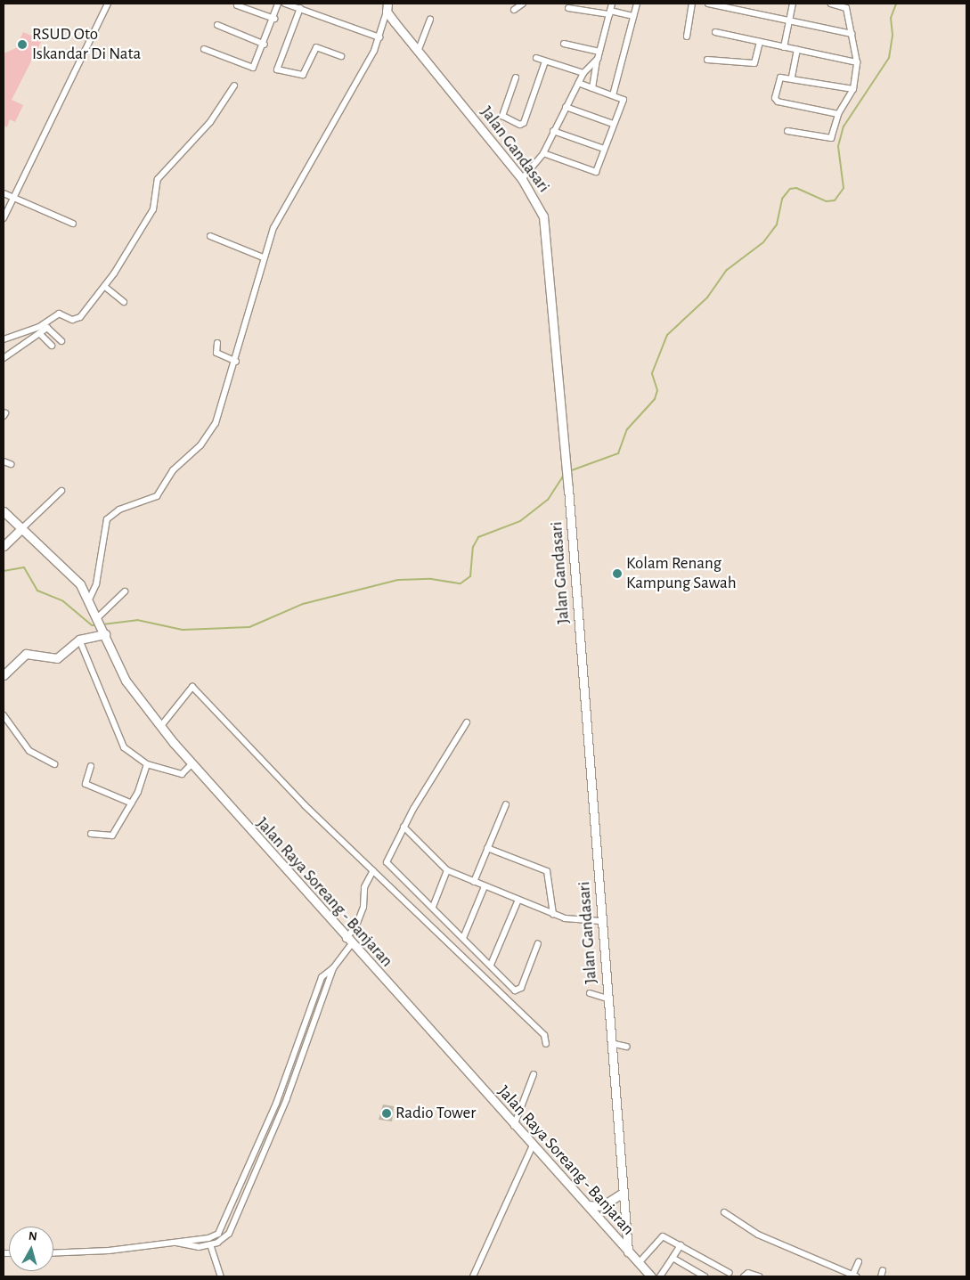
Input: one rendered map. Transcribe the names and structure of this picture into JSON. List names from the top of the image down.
{
  "streets": {
    "street": ["Jalan Gandasari", "Jalan Raya Soreang - Banjaran"]
  },
  "crossings": [
    ["Jalan Gandasari", "Jalan Raya Soreang - Banjaran"]
  ],
  "places": ["RSUD Oto Iskandar Di Nata", "Kolam Renang Kampung Sawah", "Radio Tower"],
  "north": "top"
}
